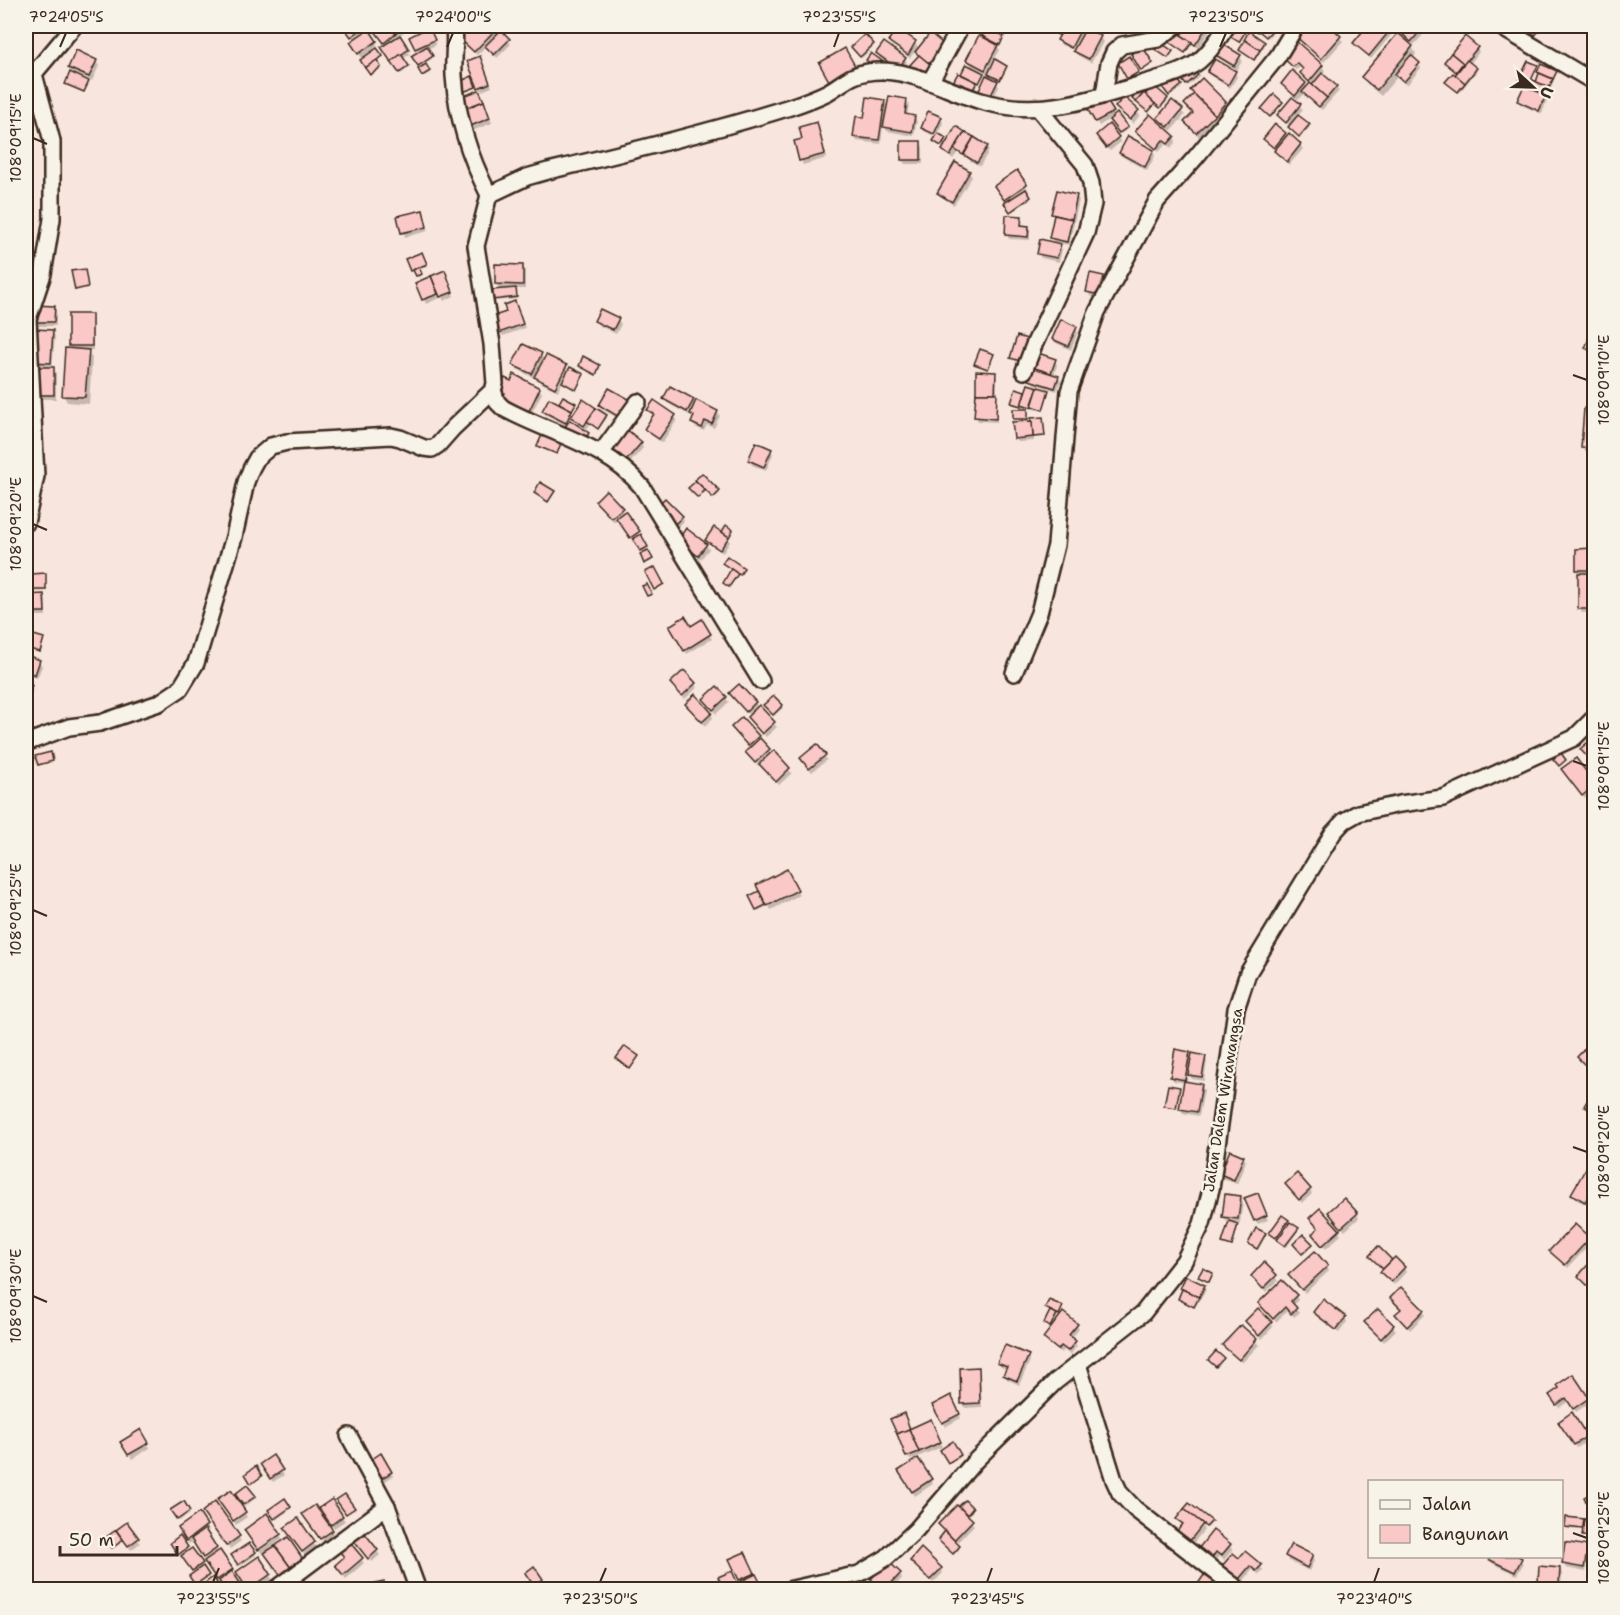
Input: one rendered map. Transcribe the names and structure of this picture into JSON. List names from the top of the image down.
{
  "streets": {
    "street": ["Jalan Dalem Wirawangsa"]
  },
  "legend": ["Jalan", "Bangunan"],
  "scale_bar": "50 m",
  "north": "right",
  "coordinates": [
    "7°24'05\"S",
    "7°24'00\"S",
    "7°23'55\"S",
    "7°23'50\"S",
    "108°09'15\"E",
    "108°09'10\"E",
    "108°09'20\"E",
    "108°09'25\"E",
    "108°09'30\"E",
    "7°23'45\"S",
    "7°23'40\"S"
  ]
}
